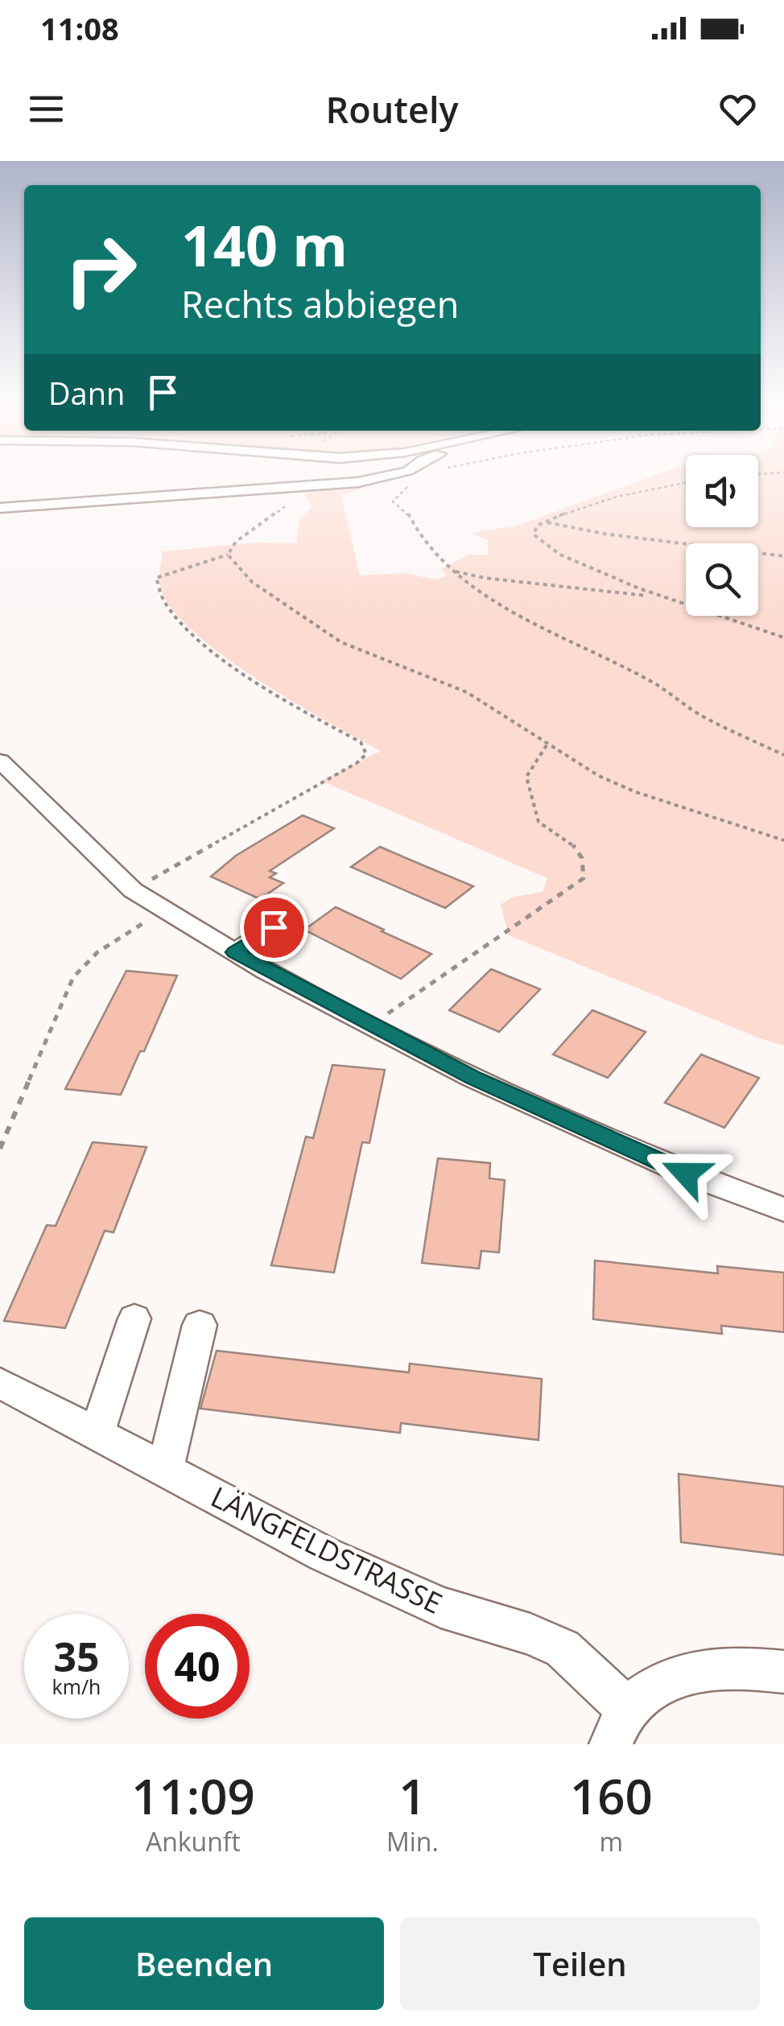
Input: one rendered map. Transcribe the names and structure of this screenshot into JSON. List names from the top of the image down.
{
  "streets": {
    "street": ["LÄNGFELDSTRASSE"]
  },
  "page": {
    "status": "11:08",
    "header": "Routely",
    "turn": ["140 m", "Rechts abbiegen"],
    "then": "Dann",
    "speed": "35 km/h",
    "limit": "40",
    "eta": [
      "11:09",
      "Ankunft",
      "1",
      "Min.",
      "160",
      "m"
    ],
    "buttons": ["Beenden", "Teilen"]
  }
}
